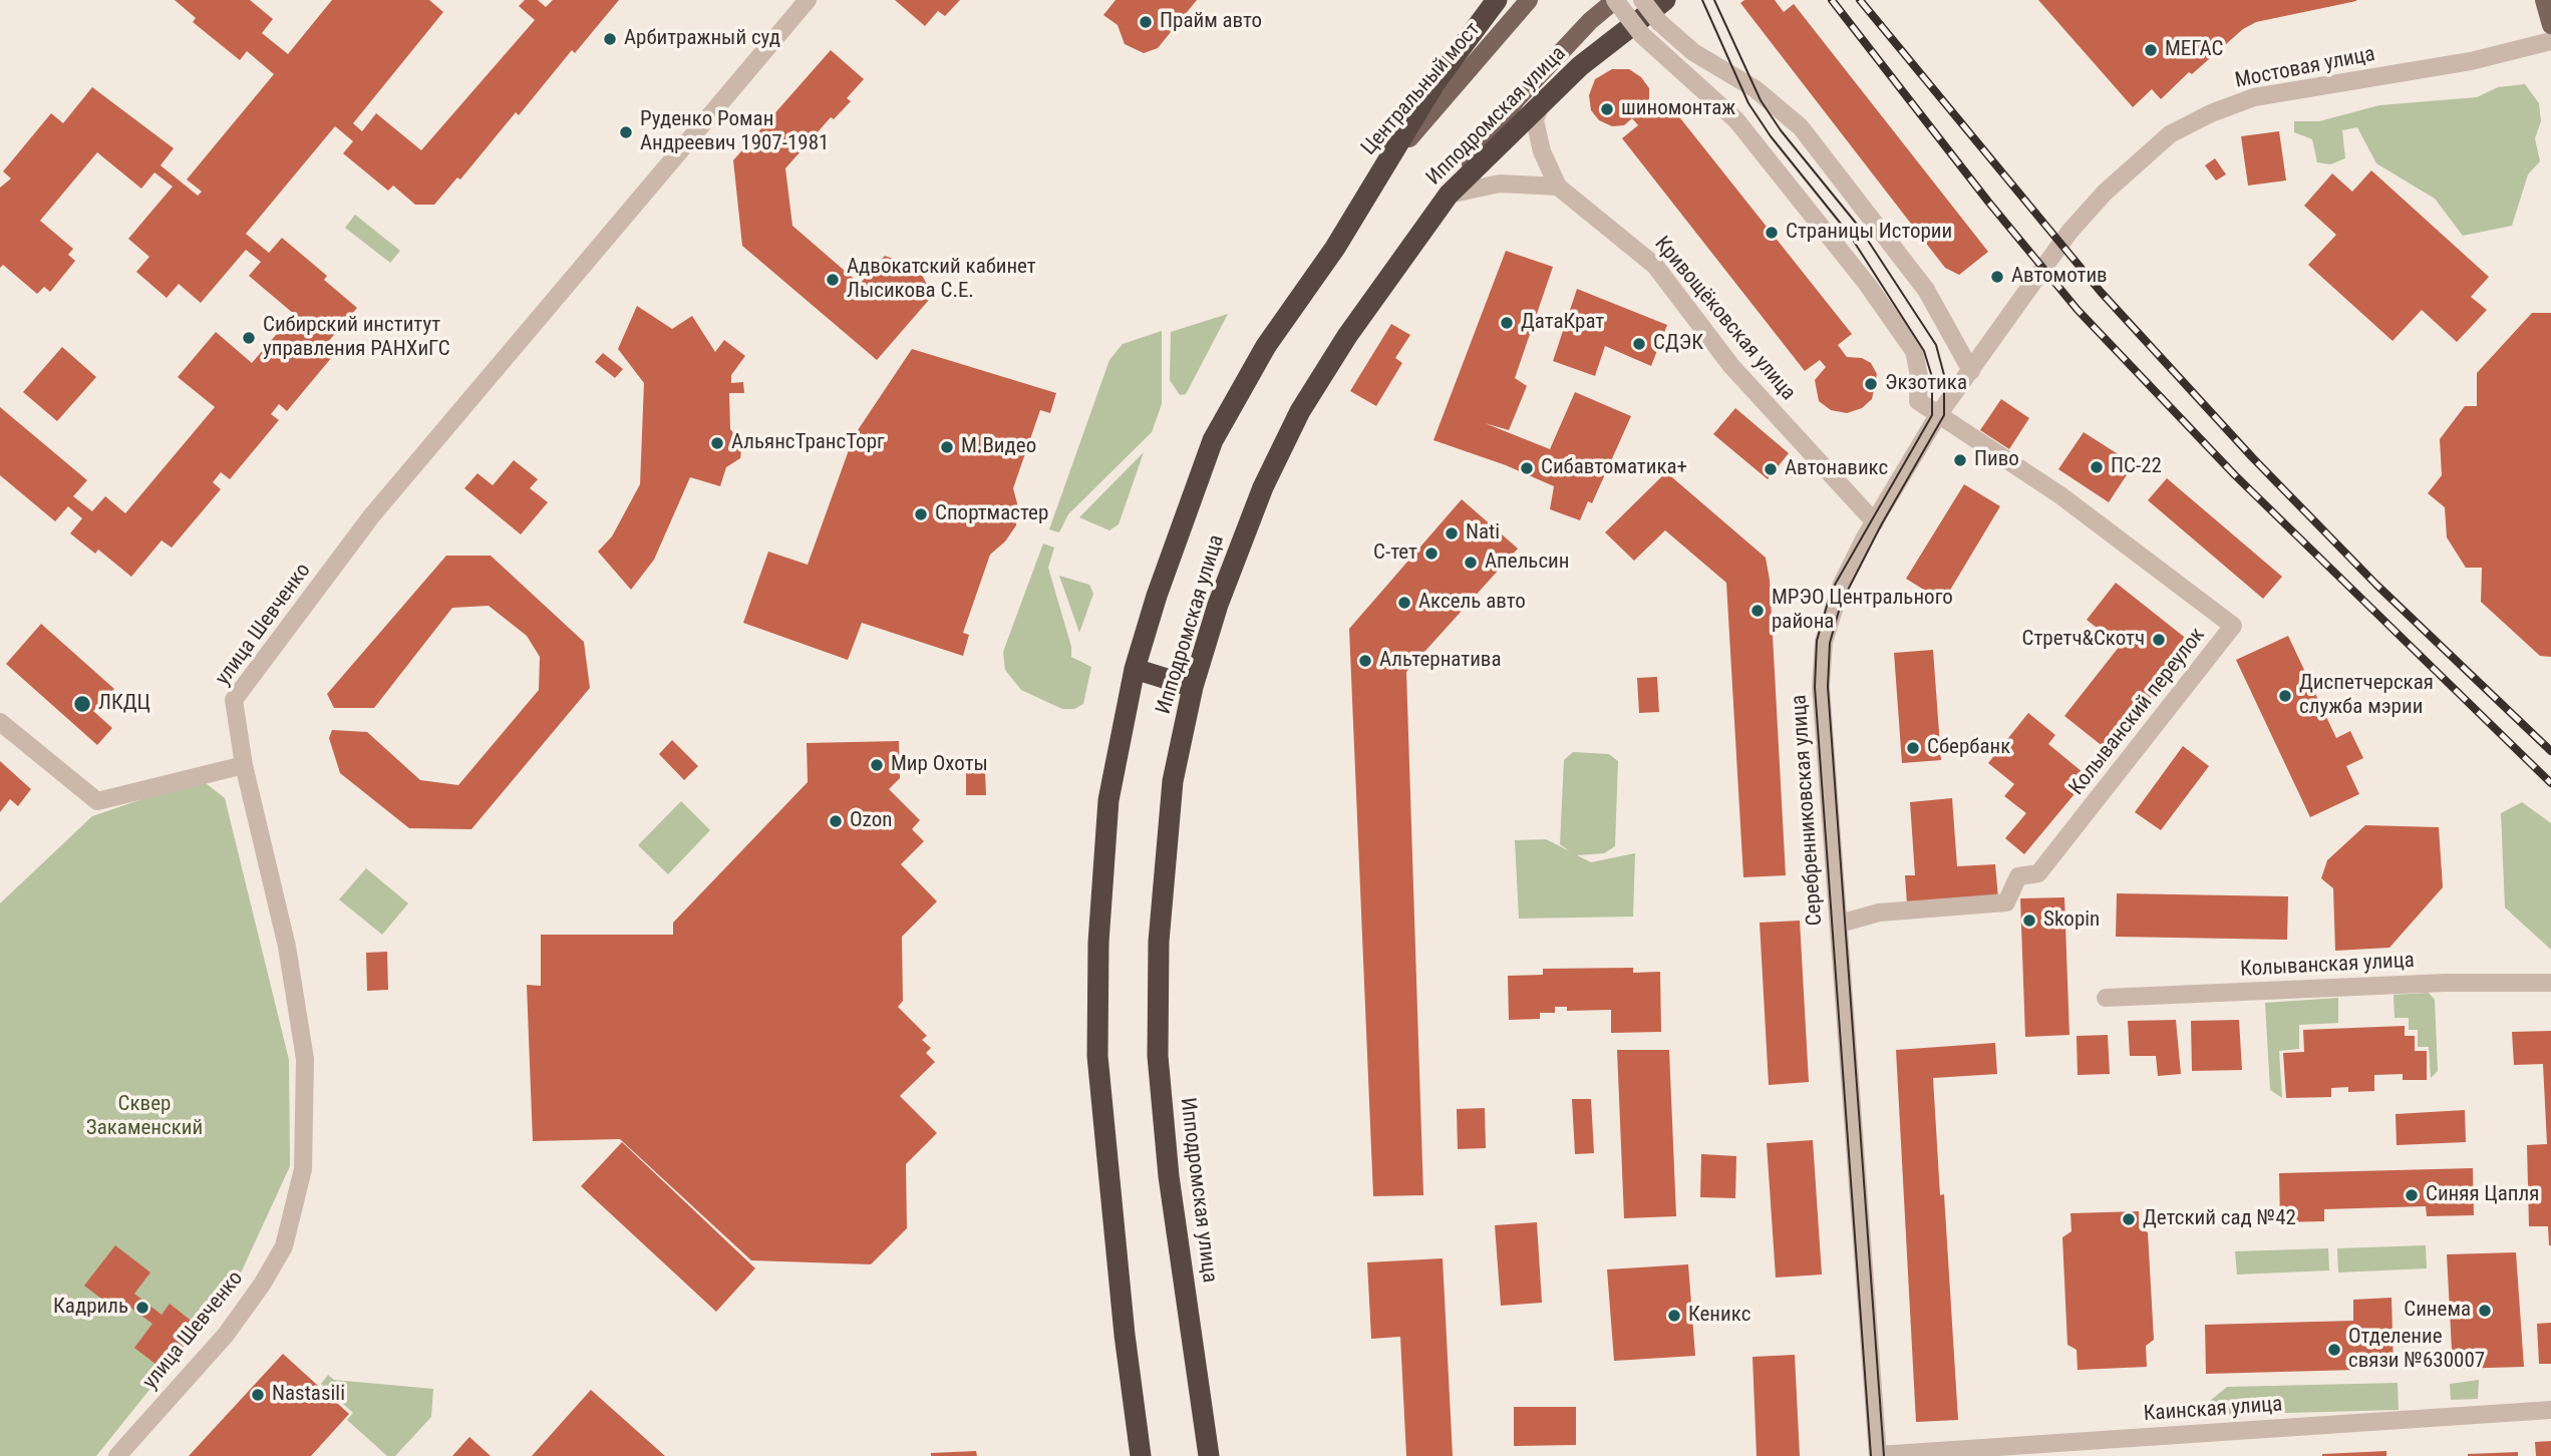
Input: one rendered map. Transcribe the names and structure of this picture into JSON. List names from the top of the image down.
{
  "streets": {
    "highway": ["Ипподромская улица"],
    "main road": ["Центральный мост"],
    "street": [
      "Мостовая улица",
      "Кривощёковская улица",
      "улица Шевченко",
      "Колыванский переулок",
      "Серебренниковская улица",
      "Колыванская улица",
      "Каинская улица"
    ]
  },
  "crossings": [
    ["Мостовая улица", "Серебренниковская улица"],
    ["Центральный мост", "Ипподромская улица"],
    ["Кривощёковская улица", "Серебренниковская улица"],
    ["Колыванский переулок", "Серебренниковская улица"],
    ["Серебренниковская улица", "Каинская улица"]
  ],
  "parks": ["Сквер Закаменский"],
  "places": [
    "Прайм авто",
    "Арбитражный суд",
    "МЕГАС",
    "шиномонтаж",
    "Руденко Роман Андреевич 1907-1981",
    "Страницы Истории",
    "Автомотив",
    "Адвокатский кабинет Лысикова С.Е.",
    "ДатаКрат",
    "Сибирский институт управления РАНХиГС",
    "СДЭК",
    "Экзотика",
    "АльянсТрансТорг",
    "М.Видео",
    "Пиво",
    "ПС-22",
    "Сибавтоматика+",
    "Автонавикс",
    "Спортмастер",
    "Nati",
    "С-тет",
    "Апельсин",
    "Аксель авто",
    "МРЭО Центрального района",
    "Стретч&Скотч",
    "Альтернатива",
    "Диспетчерская служба мэрии",
    "ЛКДЦ",
    "Сбербанк",
    "Мир Охоты",
    "Ozon",
    "Skopin",
    "Синяя Цапля",
    "Детский сад №42",
    "Кадриль",
    "Синема",
    "Кеникс",
    "Отделение связи №630007",
    "Nastasili"
  ]
}
